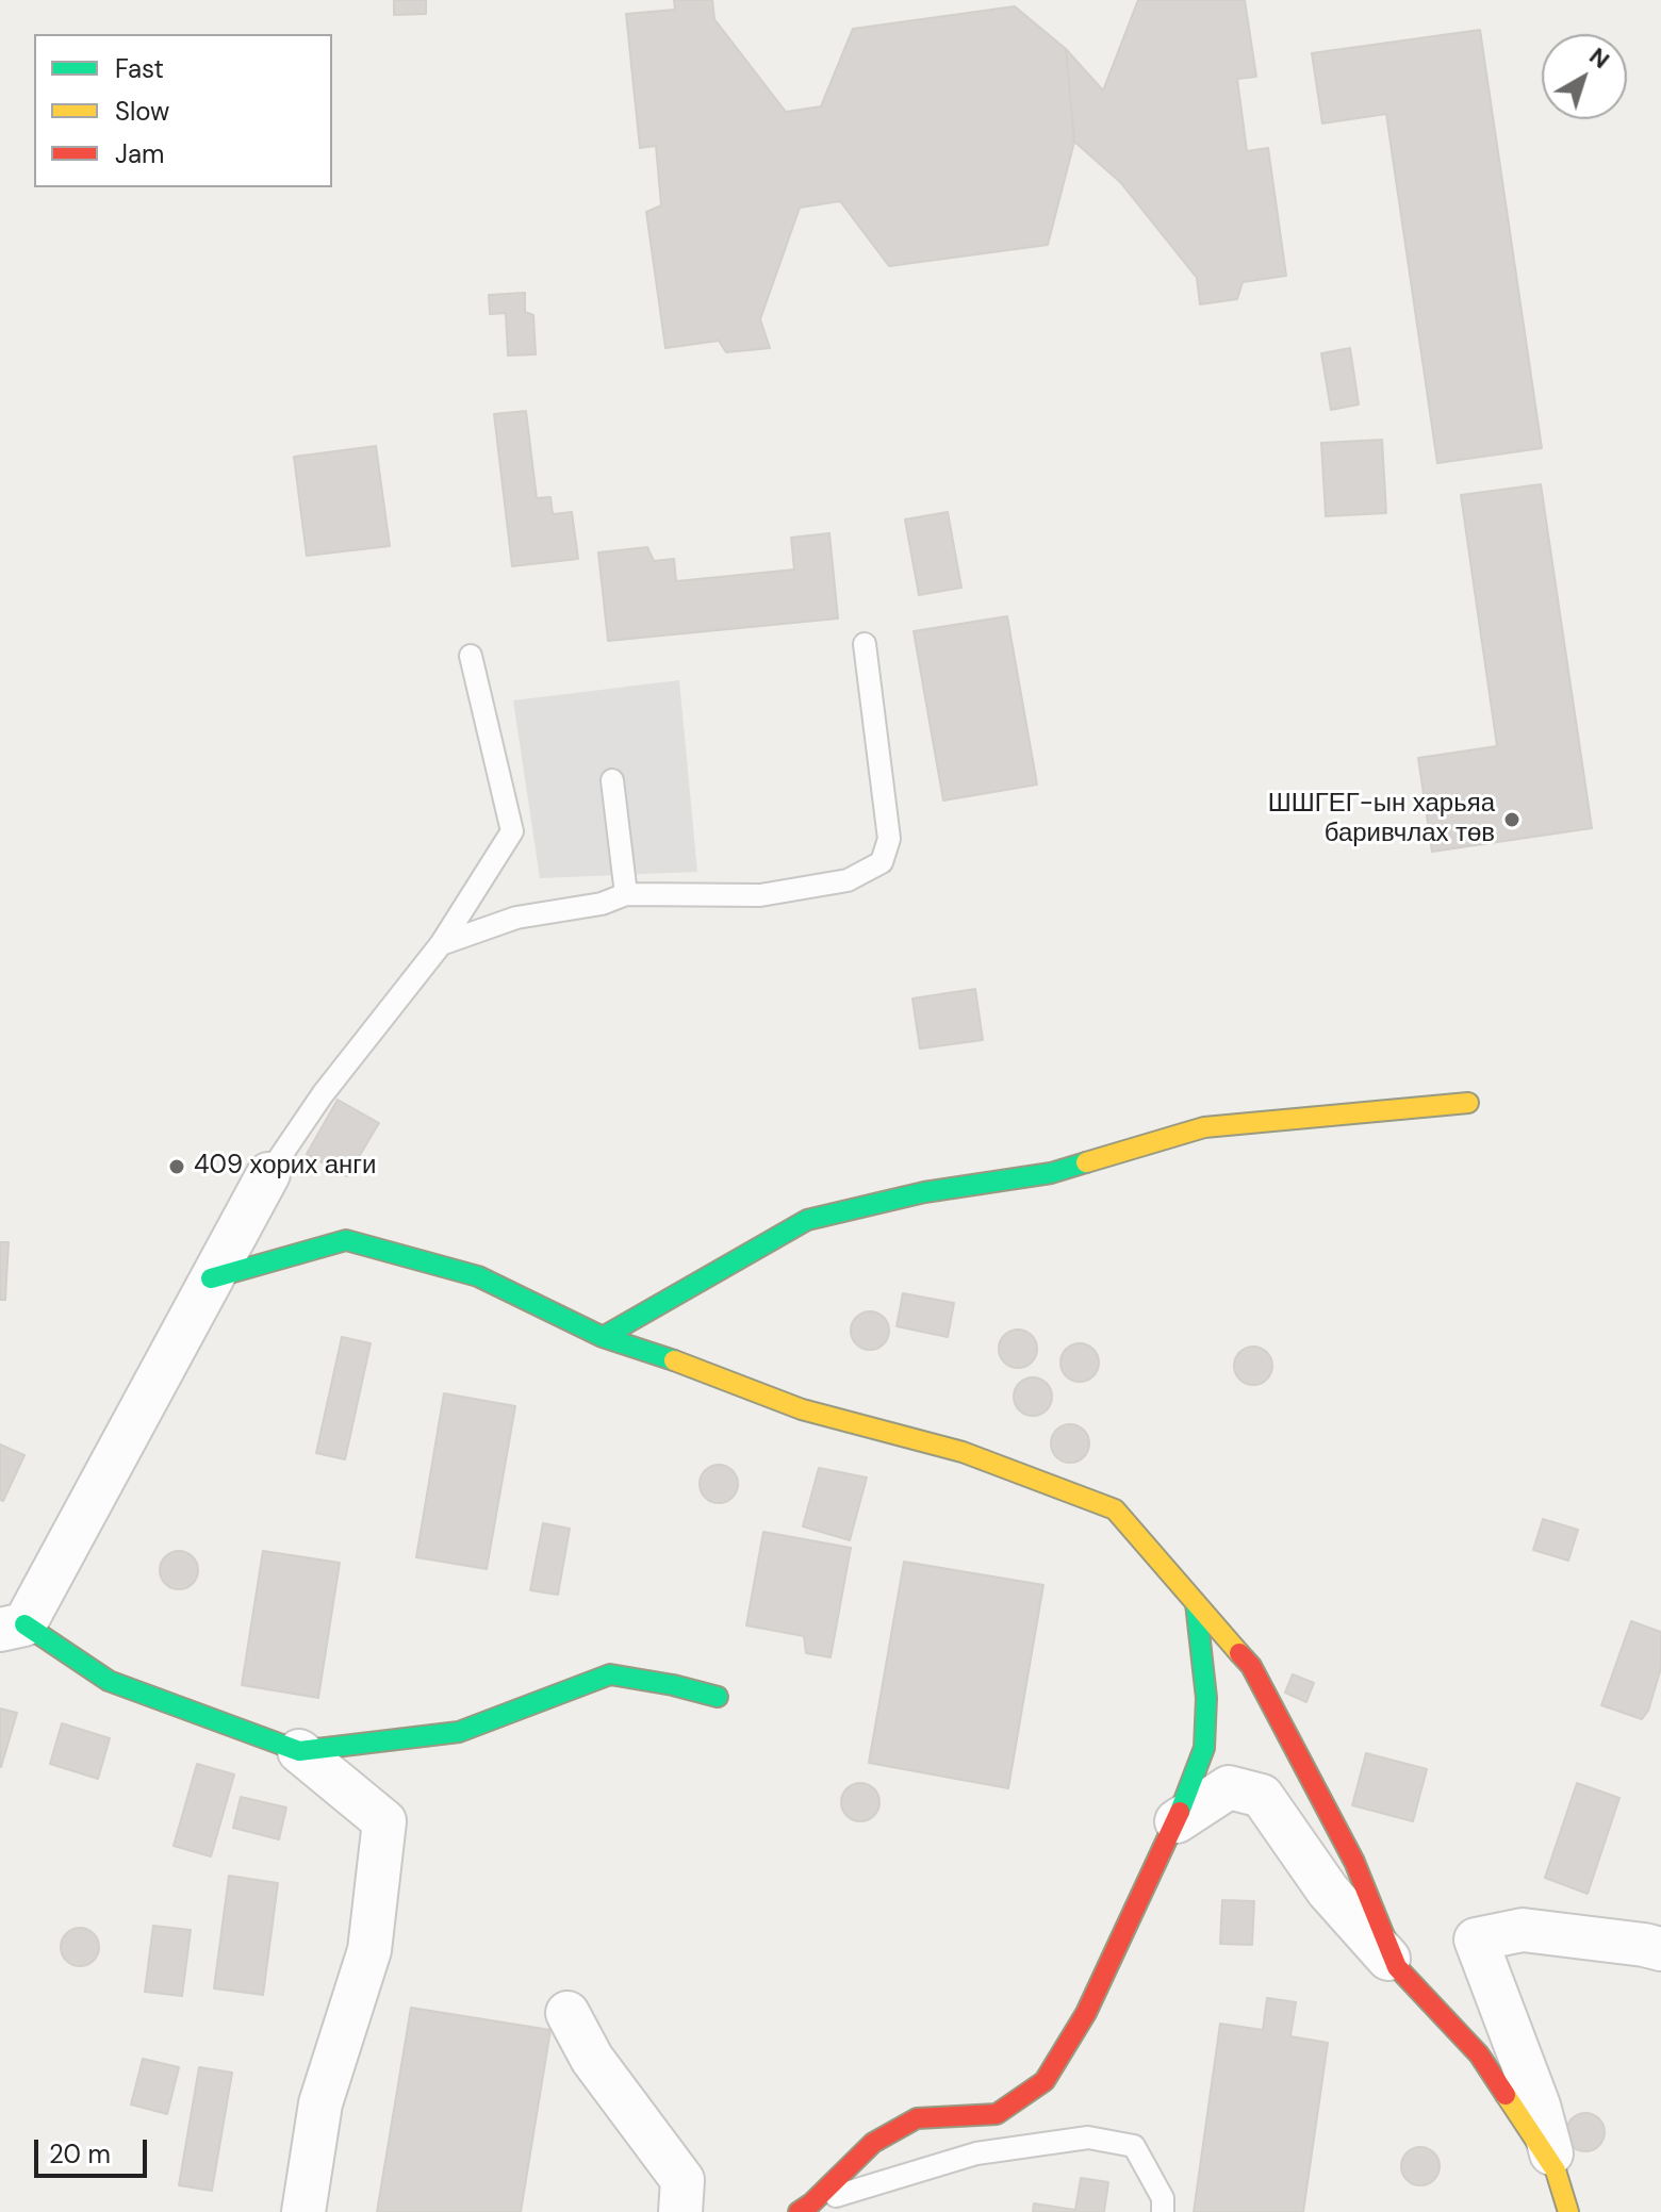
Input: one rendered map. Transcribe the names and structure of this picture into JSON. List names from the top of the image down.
{
  "places": ["ШШГЕГ-ын харьяа баривчлах төв", "409 хорих анги"],
  "legend": ["Fast", "Slow", "Jam"],
  "scale_bar": "20 m",
  "north": "top right"
}
